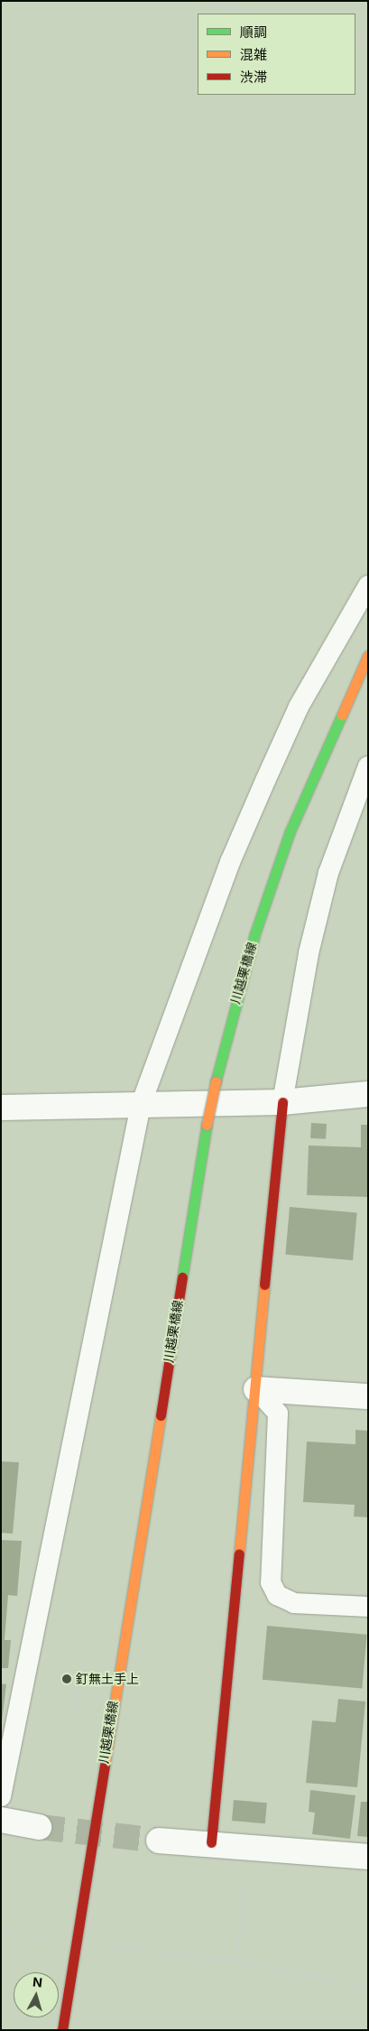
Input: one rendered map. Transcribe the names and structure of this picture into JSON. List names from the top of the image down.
{
  "streets": {
    "main road": ["川越栗橋線"]
  },
  "places": ["釘無土手上"],
  "legend": ["順調", "混雑", "渋滞"],
  "north": "top"
}
